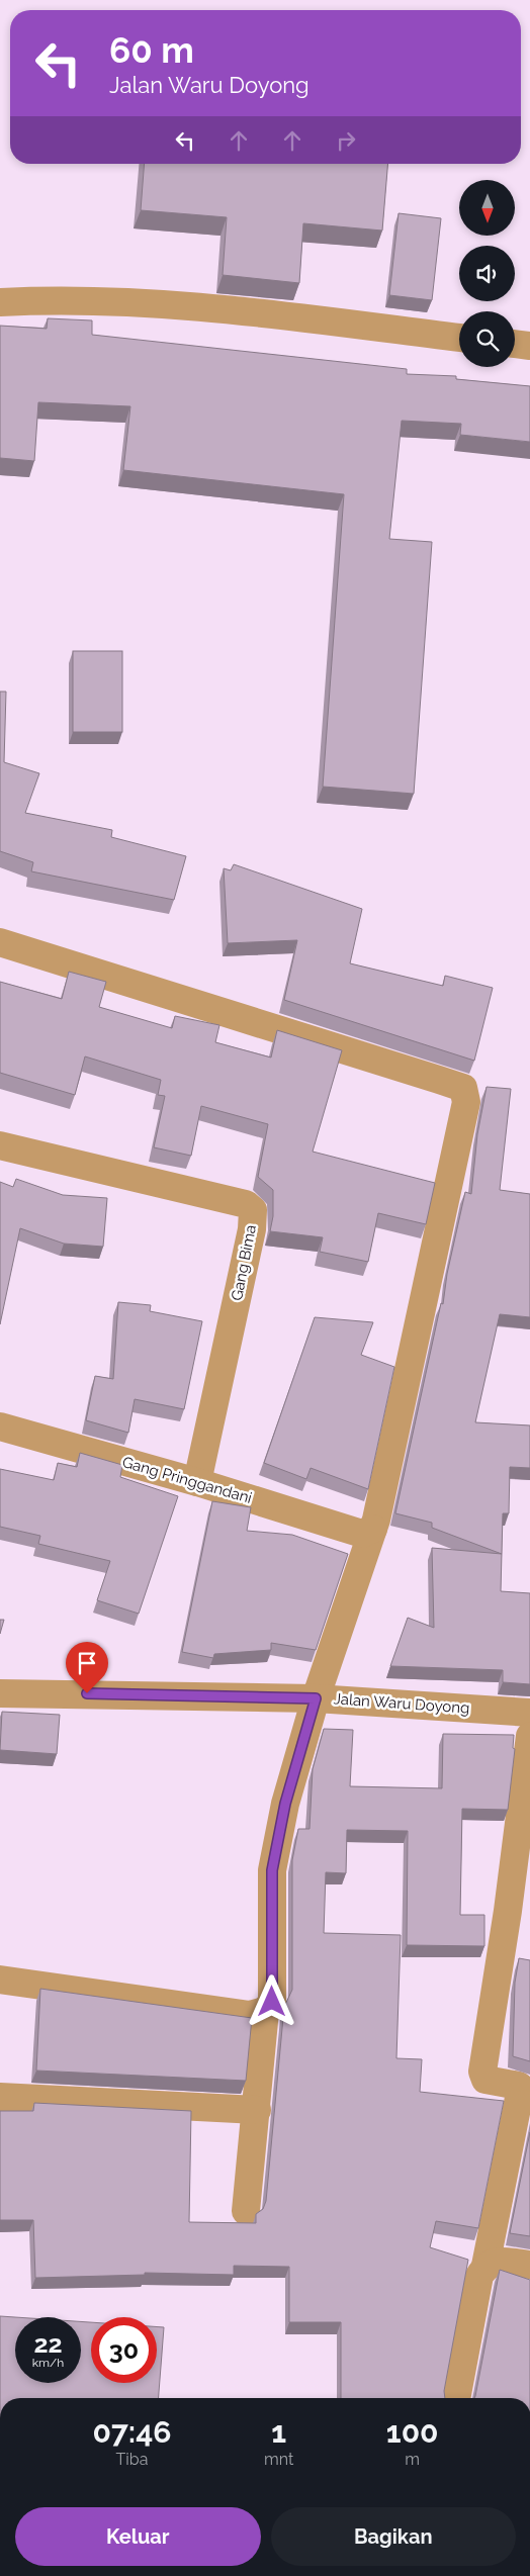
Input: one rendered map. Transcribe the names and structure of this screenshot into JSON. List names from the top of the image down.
{
  "streets": {
    "street": ["Gang Bima", "Gang Pringgandani", "Jalan Waru Doyong"]
  },
  "crossings": [
    ["Gang Bima", "Gang Pringgandani"]
  ],
  "north": "bottom",
  "page": {
    "turn": ["60 m", "Jalan Waru Doyong"],
    "speed": "22 km/h",
    "limit": "30",
    "eta": [
      "07:46",
      "Tiba",
      "1",
      "mnt",
      "100",
      "m"
    ],
    "buttons": ["Keluar", "Bagikan"]
  }
}
